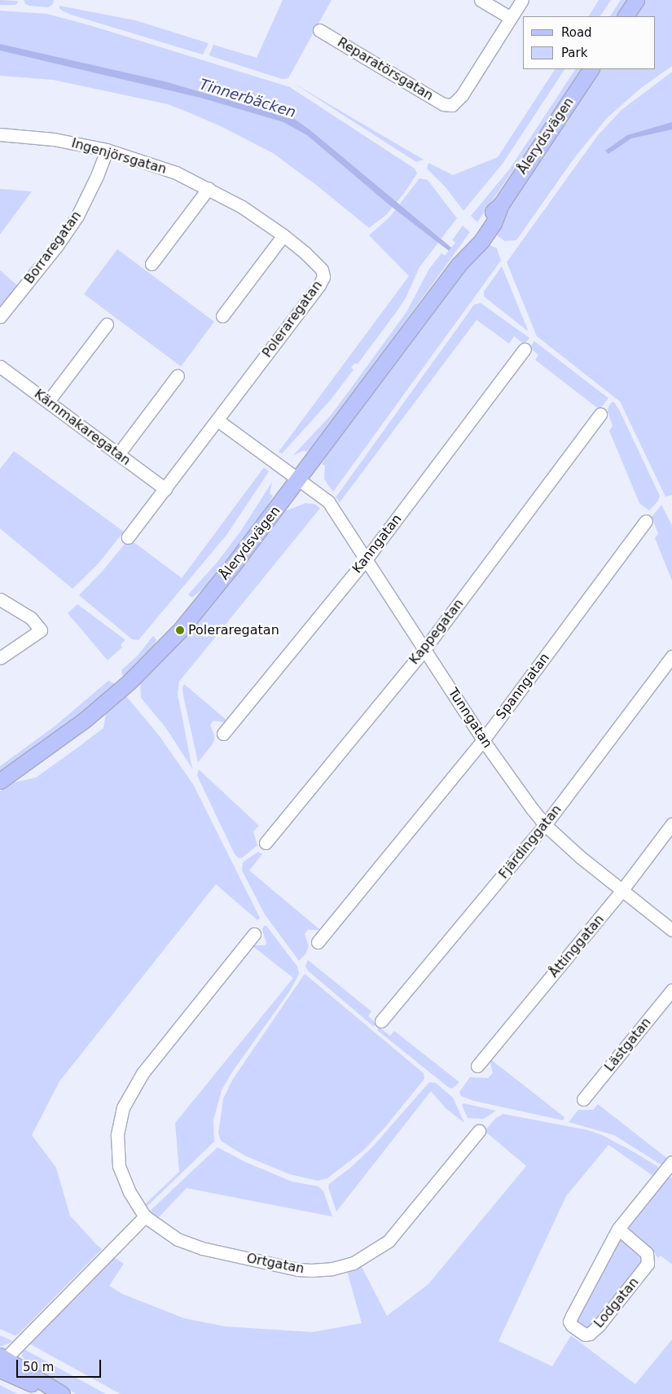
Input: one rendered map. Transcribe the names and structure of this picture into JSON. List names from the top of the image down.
{
  "streets": {
    "main road": ["Ålerydsvägen"],
    "street": [
      "Reparatörsgatan",
      "Ingenjörsgatan",
      "Borraregatan",
      "Poleraregatan",
      "Kärnmakaregatan",
      "Kanngatan",
      "Kappegatan",
      "Spanngatan",
      "Tunngatan",
      "Fjärdinggatan",
      "Åttinggatan",
      "Lästgatan",
      "Ortgatan",
      "Lodgatan"
    ]
  },
  "crossings": [
    ["Ålerydsvägen", "Tunngatan"],
    ["Ingenjörsgatan", "Borraregatan"],
    ["Ingenjörsgatan", "Poleraregatan"],
    ["Poleraregatan", "Kärnmakaregatan"],
    ["Kanngatan", "Tunngatan"],
    ["Kappegatan", "Tunngatan"],
    ["Spanngatan", "Tunngatan"],
    ["Tunngatan", "Fjärdinggatan"],
    ["Tunngatan", "Åttinggatan"]
  ],
  "water": ["Tinnerbäcken"],
  "places": ["Poleraregatan"],
  "legend": ["Road", "Park"],
  "scale_bar": "50 m"
}
